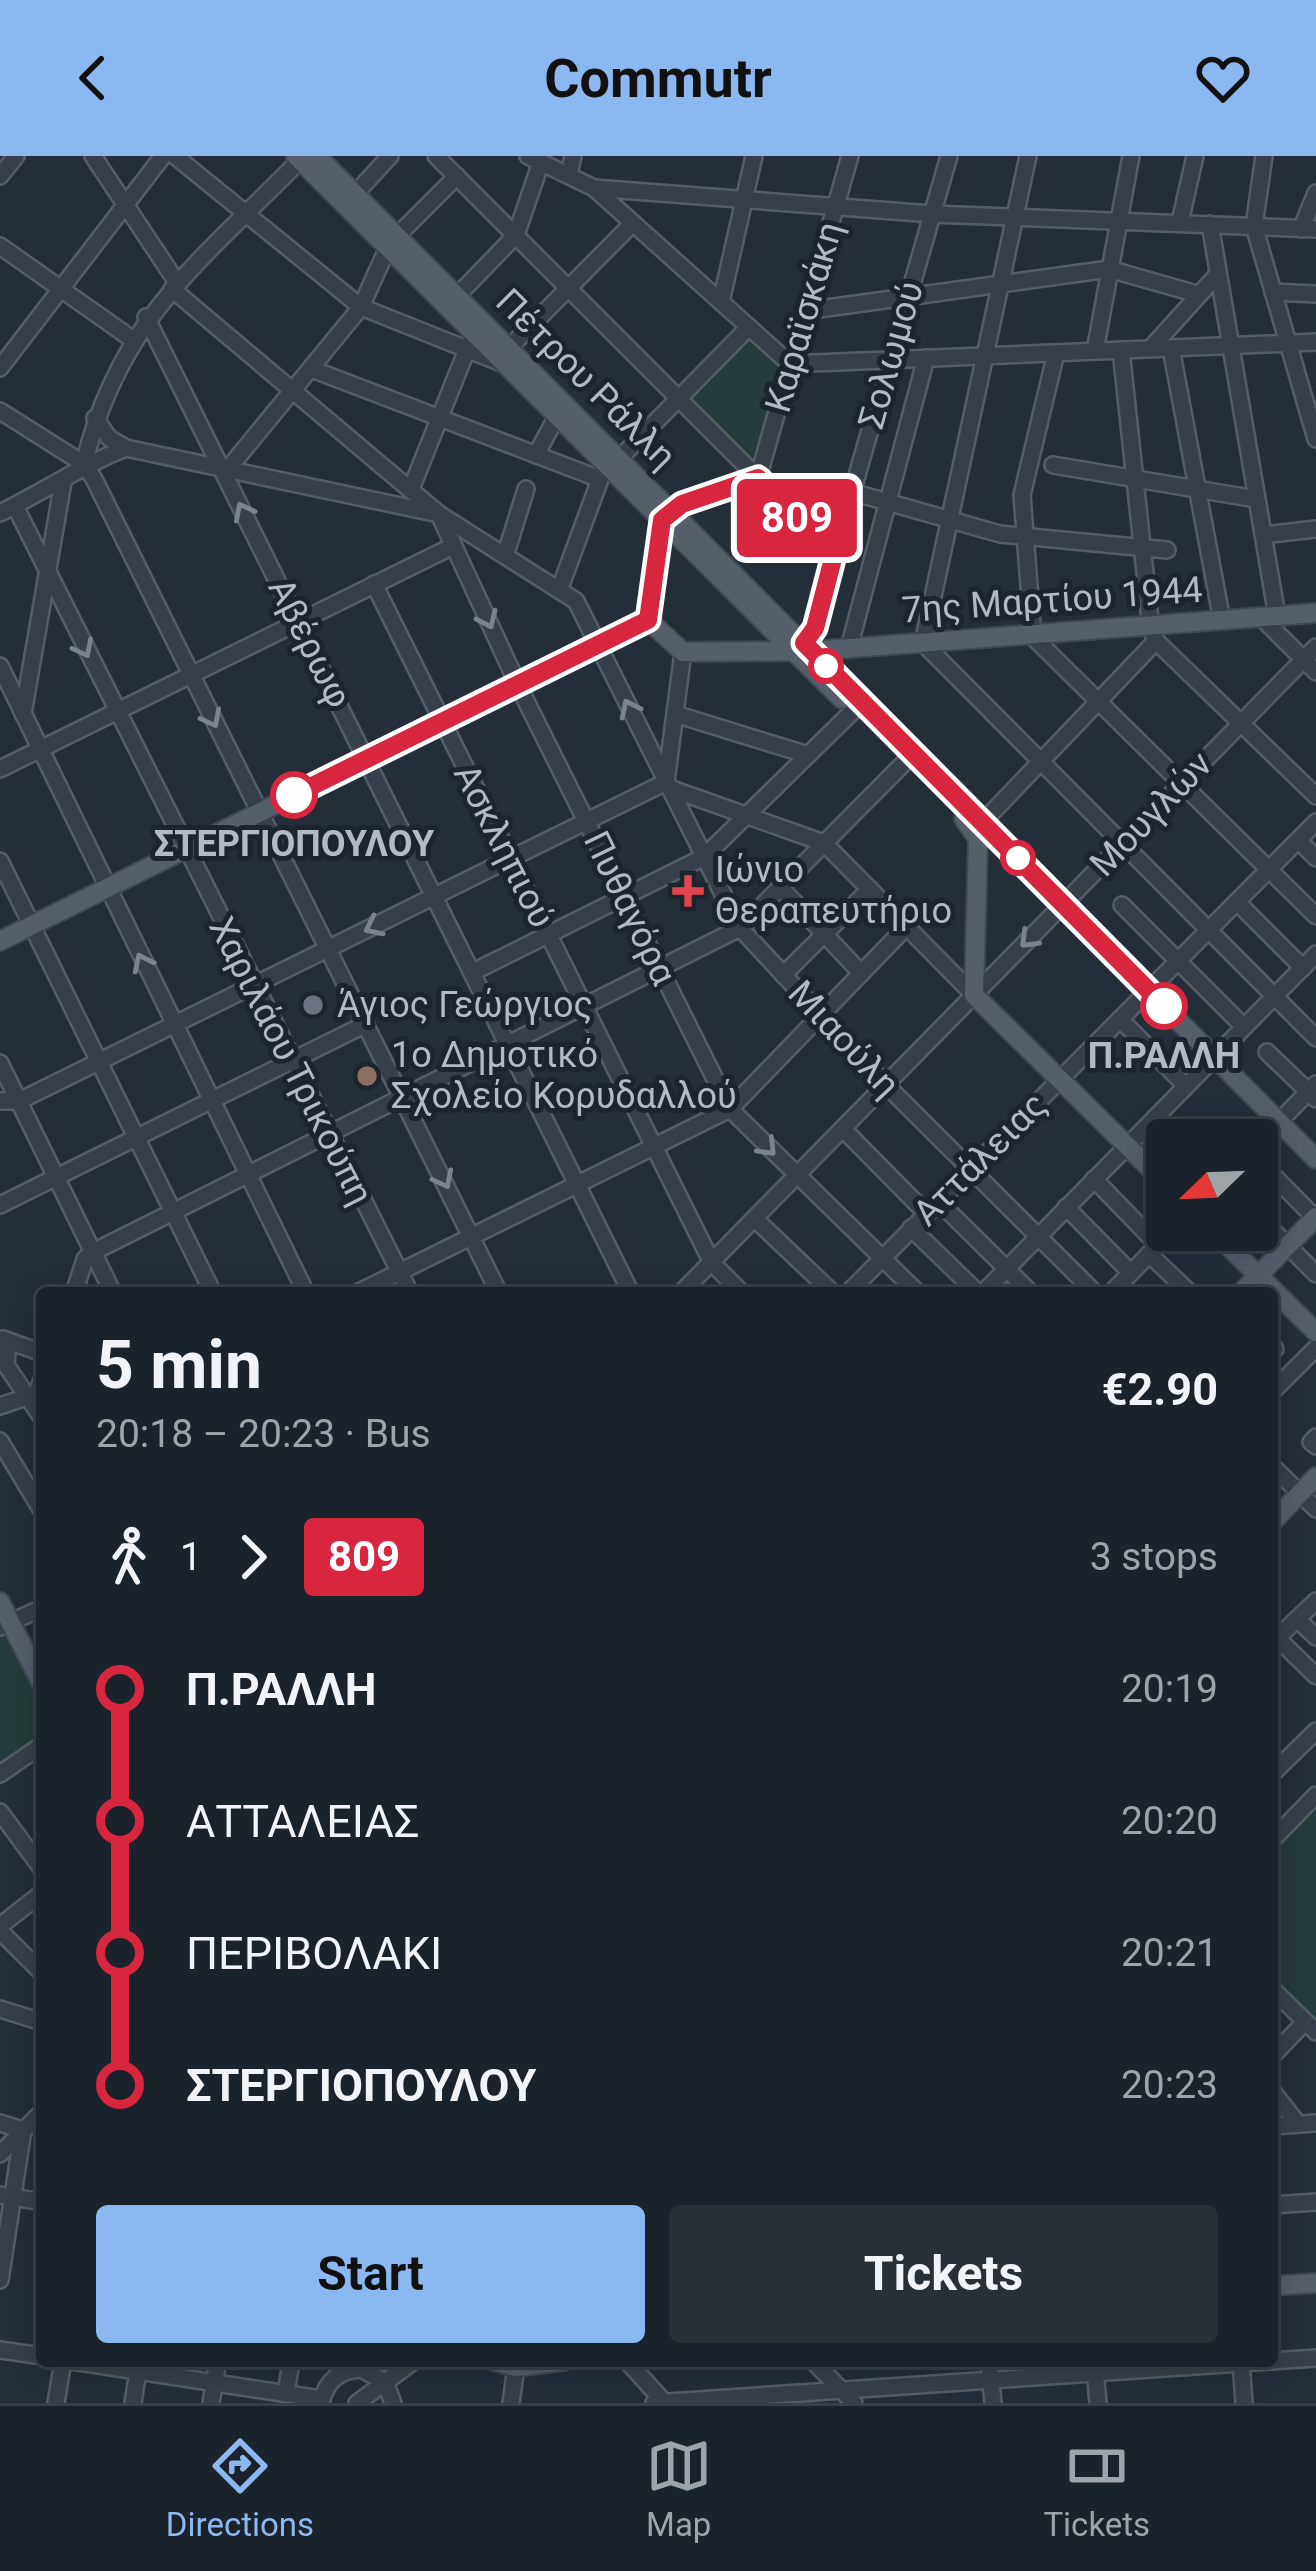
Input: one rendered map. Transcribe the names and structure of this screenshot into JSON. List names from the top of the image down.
{
  "streets": {
    "main road": ["Πέτρου Ράλλη", "7ης Μαρτίου 1944"],
    "street": [
      "Καραϊσκάκη",
      "Σολωμού",
      "Αβέρωφ",
      "Μουγλών",
      "Ασκληπιού",
      "Πυθαγόρα",
      "Μιαούλη",
      "Χαριλάου Τρικούπη",
      "Αττάλειας"
    ]
  },
  "crossings": [
    ["Πέτρου Ράλλη", "7ης Μαρτίου 1944"],
    ["Πέτρου Ράλλη", "Μουγλών"],
    ["Πέτρου Ράλλη", "Αττάλειας"],
    ["Μουγλών", "Ασκληπιού"],
    ["Μουγλών", "Πυθαγόρα"],
    ["Μουγλών", "Μιαούλη"],
    ["Πυθαγόρα", "Αττάλειας"],
    ["Μιαούλη", "Αττάλειας"]
  ],
  "places": {
    "other": [
      "ΣΤΕΡΓΙΟΠΟΥΛΟΥ",
      "Άγιος Γεώργιος",
      "Π.ΡΑΛΛΗ",
      "1o Δημοτικό Σχολείο Κορυδαλλού"
    ],
    "health": ["Ιώνιο Θεραπευτήριο"]
  },
  "lines": ["bus line 809"],
  "north": "bottom left",
  "page": {
    "header": "Commutr",
    "on_map": "809",
    "heading": ["5 min", "20:18 – 20:23 · Bus", "€2.90"],
    "legs": ["1", "809", "3 stops"],
    "list": [
      {
        "name": "Π.ΡΑΛΛΗ",
        "value": "20:19"
      },
      {
        "name": "ΑΤΤΑΛΕΙΑΣ",
        "value": "20:20"
      },
      {
        "name": "ΠΕΡΙΒΟΛΑΚΙ",
        "value": "20:21"
      },
      {
        "name": "ΣΤΕΡΓΙΟΠΟΥΛΟΥ",
        "value": "20:23"
      }
    ],
    "buttons": ["Start", "Tickets"],
    "tabs": ["Directions", "Map", "Tickets"]
  }
}
